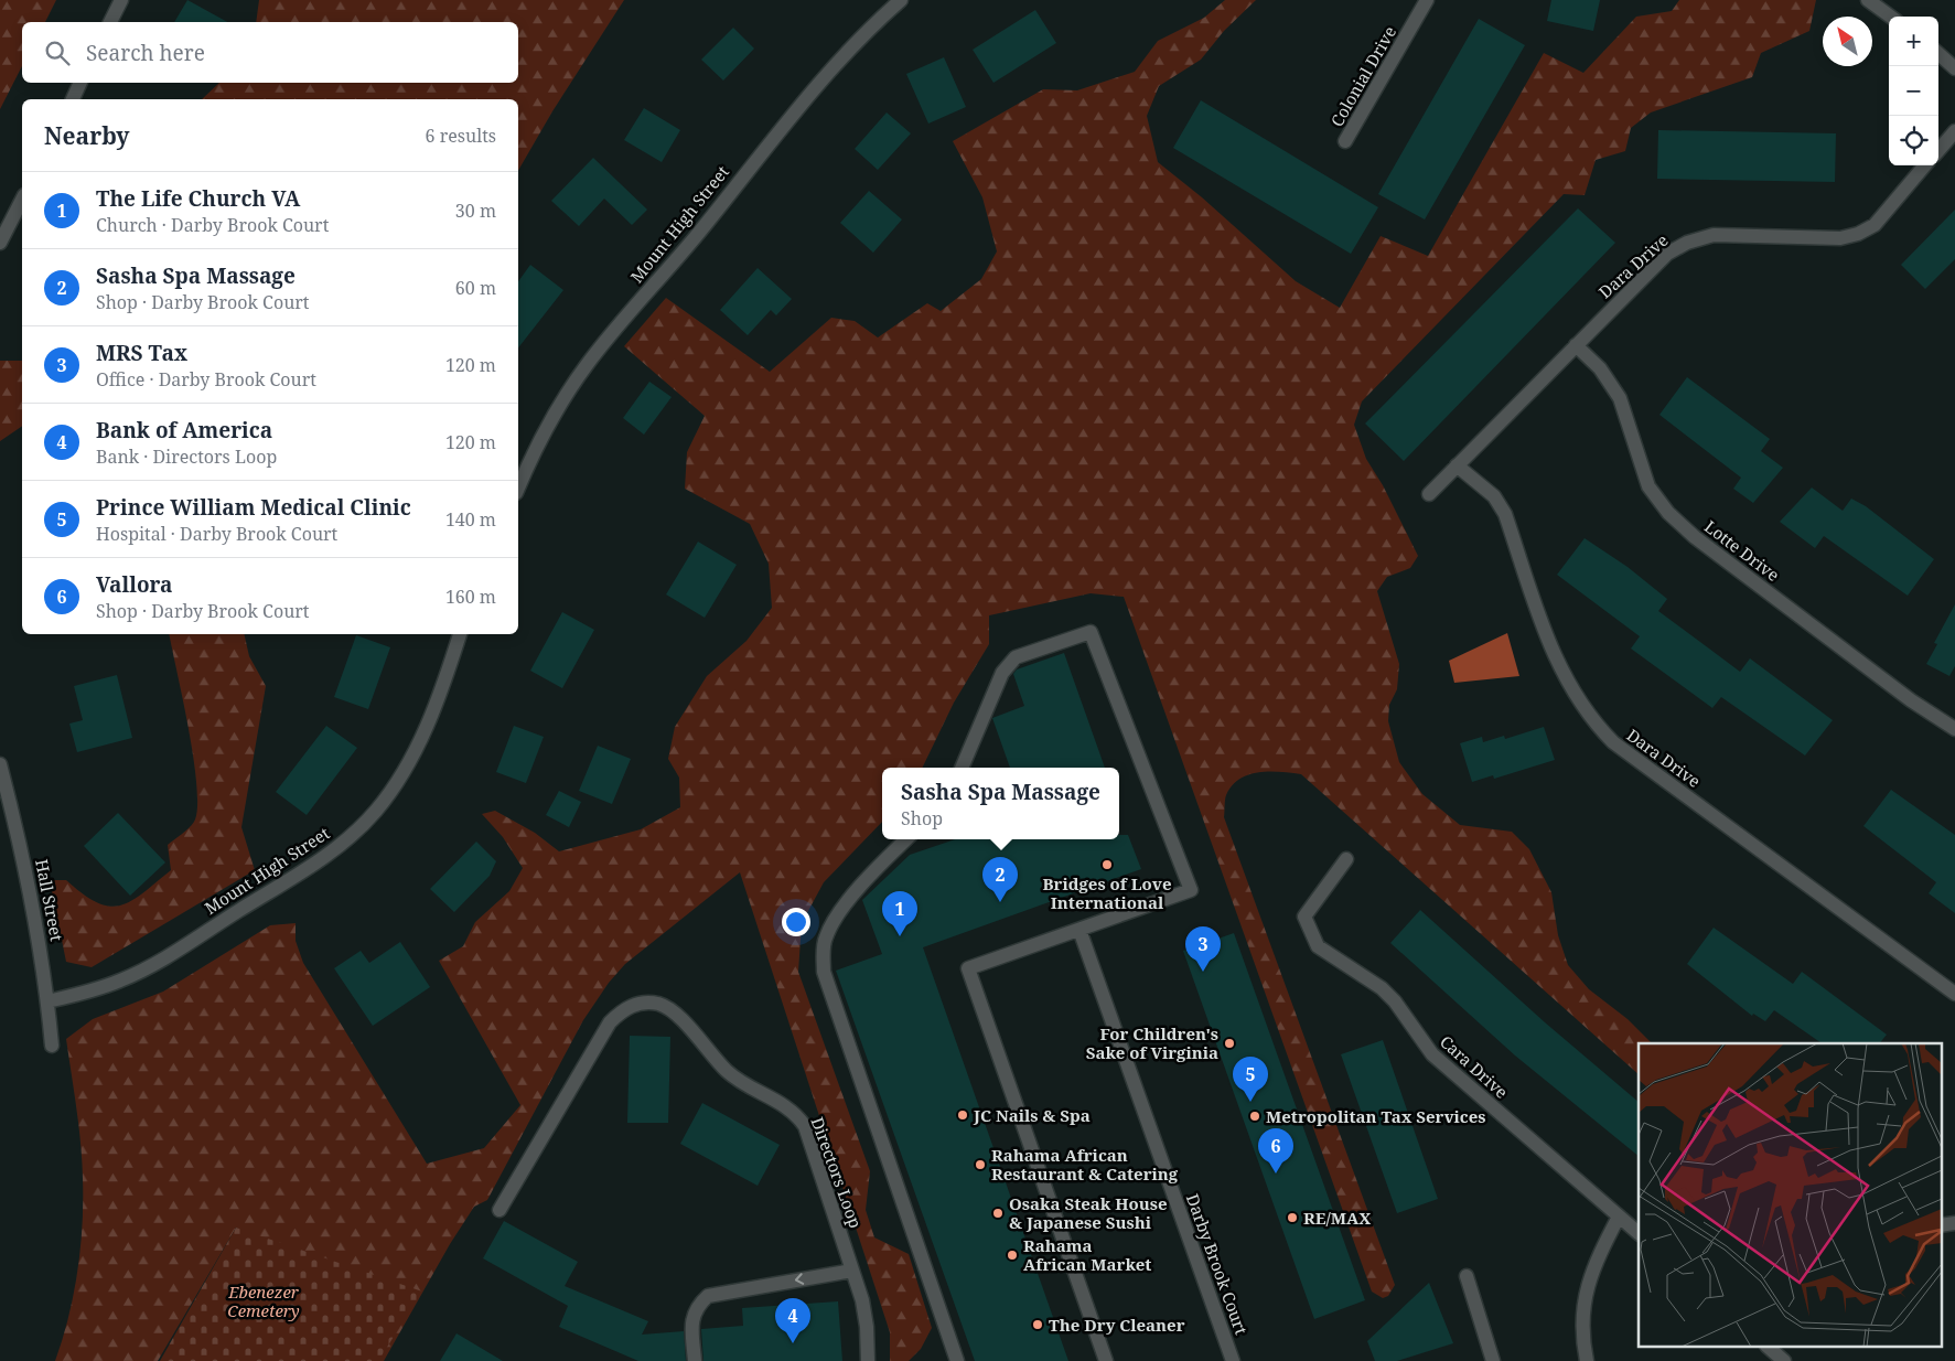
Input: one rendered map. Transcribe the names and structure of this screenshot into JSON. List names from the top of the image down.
{
  "streets": {
    "street": [
      "Colonial Drive",
      "Mount High Street",
      "Dara Drive",
      "Lotte Drive",
      "Hall Street",
      "Cara Drive",
      "Directors Loop",
      "Darby Brook Court"
    ]
  },
  "crossings": [
    ["Mount High Street", "Hall Street"],
    ["Dara Drive", "Lotte Drive"]
  ],
  "parks": ["Ebenezer Cemetery"],
  "places": [
    "Bridges of Love International",
    "For Children's Sake of Virginia",
    "JC Nails & Spa",
    "Metropolitan Tax Services",
    "Rahama African Restaurant & Catering",
    "Osaka Steak House & Japanese Sushi",
    "RE/MAX",
    "Rahama African Market",
    "The Dry Cleaner"
  ],
  "north": "top left",
  "page": {
    "map_buttons": ["+", "−"],
    "search": "Search here",
    "heading": ["Nearby", "6 results"],
    "list": [
      {
        "mark": "1",
        "name": "The Life Church VA",
        "note": "Church · Darby Brook Court",
        "value": "30 m"
      },
      {
        "mark": "2",
        "name": "Sasha Spa Massage",
        "note": "Shop · Darby Brook Court",
        "value": "60 m"
      },
      {
        "mark": "3",
        "name": "MRS Tax",
        "note": "Office · Darby Brook Court",
        "value": "120 m"
      },
      {
        "mark": "4",
        "name": "Bank of America",
        "note": "Bank · Directors Loop",
        "value": "120 m"
      },
      {
        "mark": "5",
        "name": "Prince William Medical Clinic",
        "note": "Hospital · Darby Brook Court",
        "value": "140 m"
      },
      {
        "mark": "6",
        "name": "Vallora",
        "note": "Shop · Darby Brook Court",
        "value": "160 m"
      }
    ],
    "popup": ["Sasha Spa Massage", "Shop"],
    "pins": [
      "2",
      "1",
      "3",
      "5",
      "6",
      "4"
    ]
  }
}
